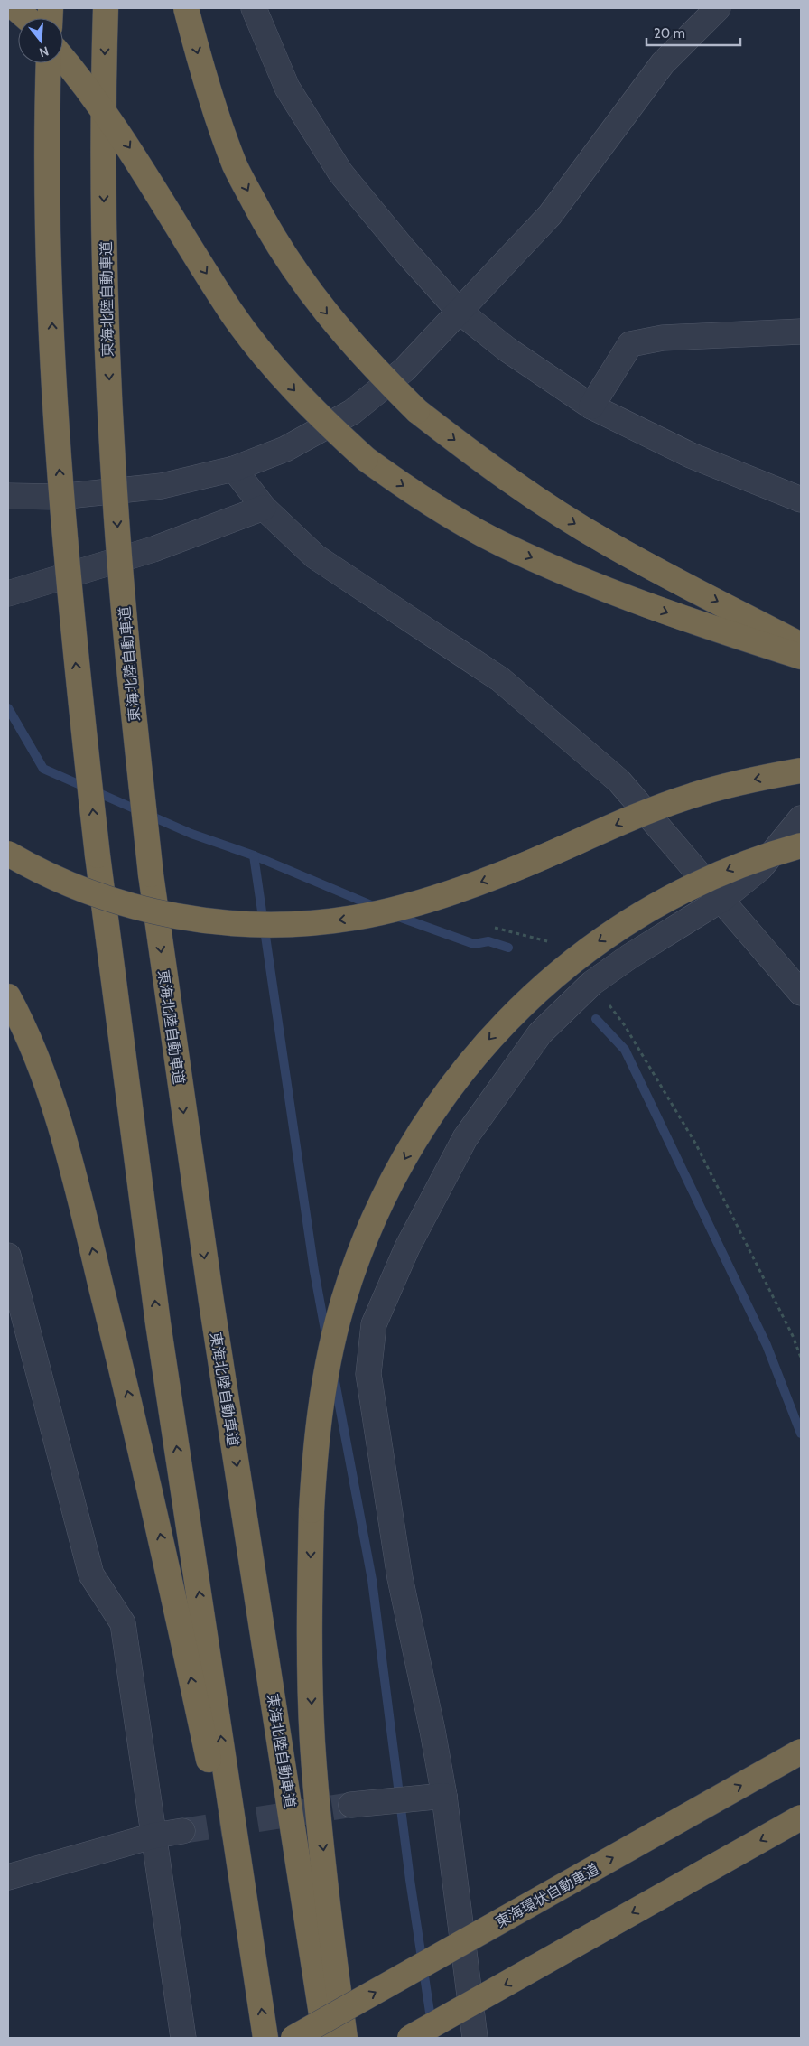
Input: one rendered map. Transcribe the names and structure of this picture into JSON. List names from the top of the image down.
{
  "streets": {
    "highway": ["東海北陸自動車道", "東海環状自動車道"]
  },
  "scale_bar": "20 m",
  "north": "bottom"
}
